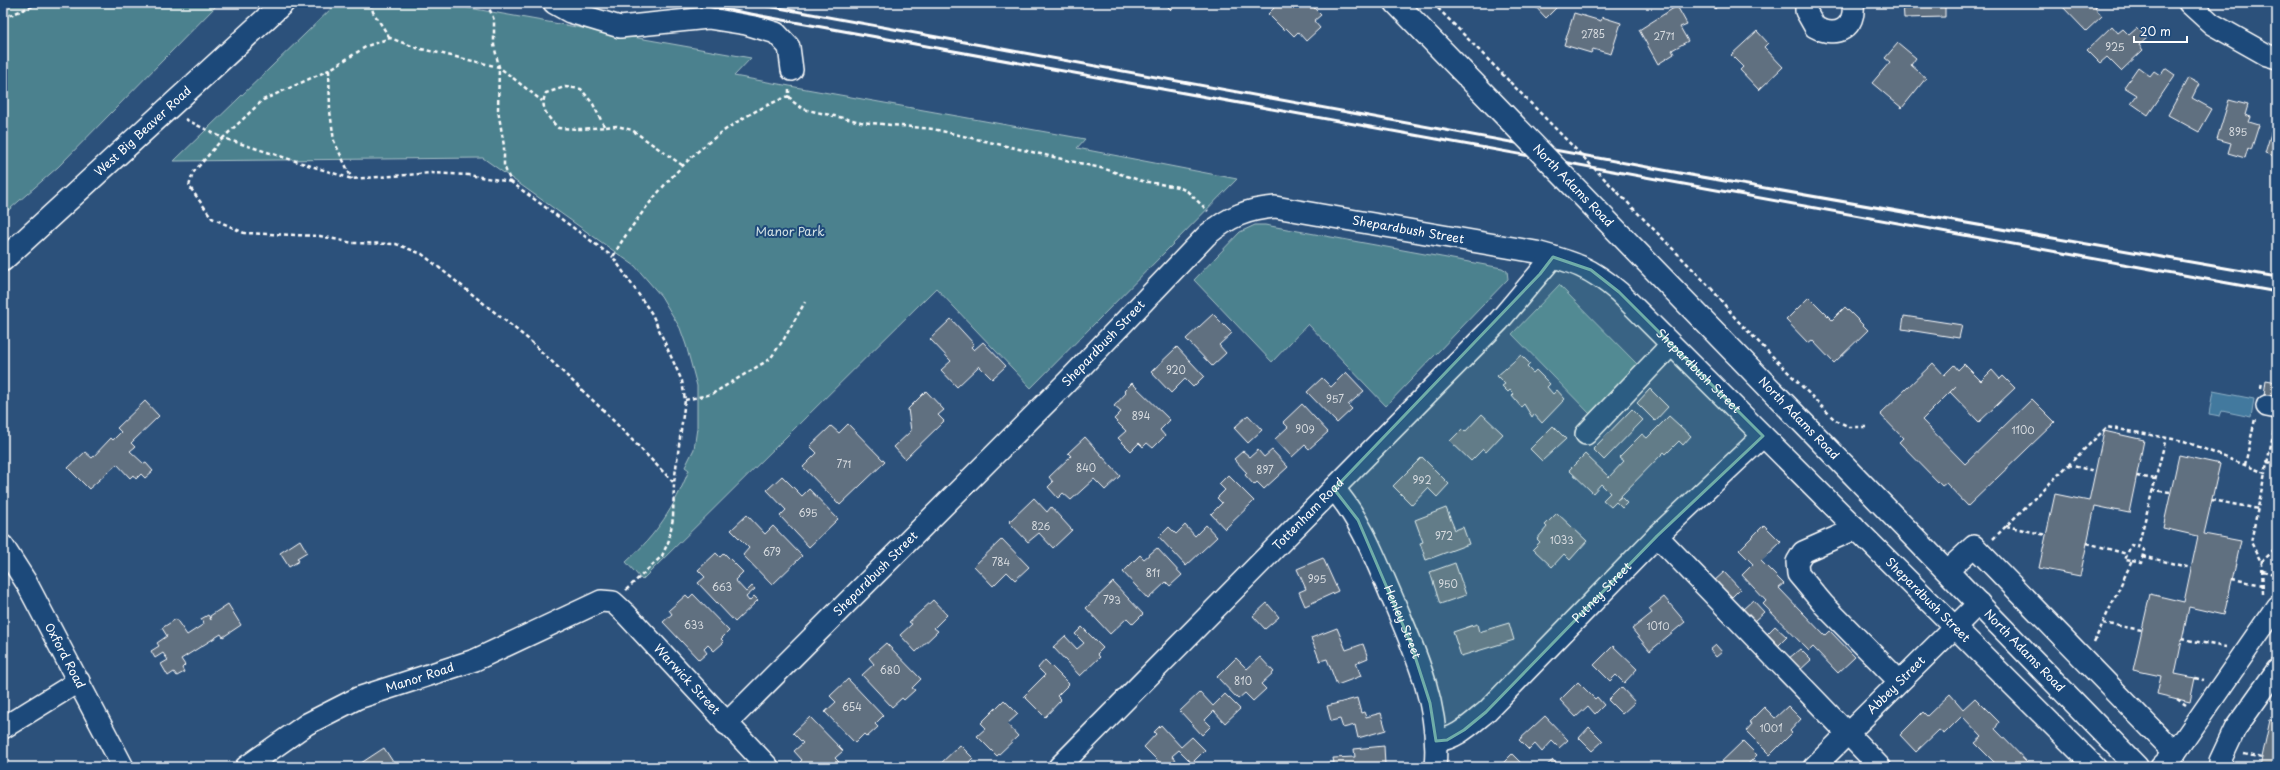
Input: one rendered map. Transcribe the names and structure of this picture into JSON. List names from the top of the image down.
{
  "streets": {
    "main road": ["West Big Beaver Road", "North Adams Road"],
    "street": [
      "Shepardbush Street",
      "Tottenham Road",
      "Putney Street",
      "Henley Street",
      "Oxford Road",
      "Manor Road",
      "Warwick Street",
      "Abbey Street"
    ]
  },
  "crossings": [
    ["North Adams Road", "Abbey Street"],
    ["Shepardbush Street", "Tottenham Road"],
    ["Shepardbush Street", "Putney Street"],
    ["Shepardbush Street", "Warwick Street"],
    ["Shepardbush Street", "Abbey Street"],
    ["Tottenham Road", "Henley Street"],
    ["Putney Street", "Henley Street"],
    ["Manor Road", "Warwick Street"]
  ],
  "parks": ["Manor Park"],
  "house_numbers": [
    "2785",
    "2771",
    "925",
    "895",
    "920",
    "957",
    "894",
    "909",
    "1100",
    "771",
    "840",
    "897",
    "992",
    "695",
    "826",
    "972",
    "1033",
    "679",
    "784",
    "811",
    "995",
    "950",
    "663",
    "793",
    "633",
    "1010",
    "680",
    "810",
    "654",
    "1001"
  ],
  "scale_bar": "20 m"
}
